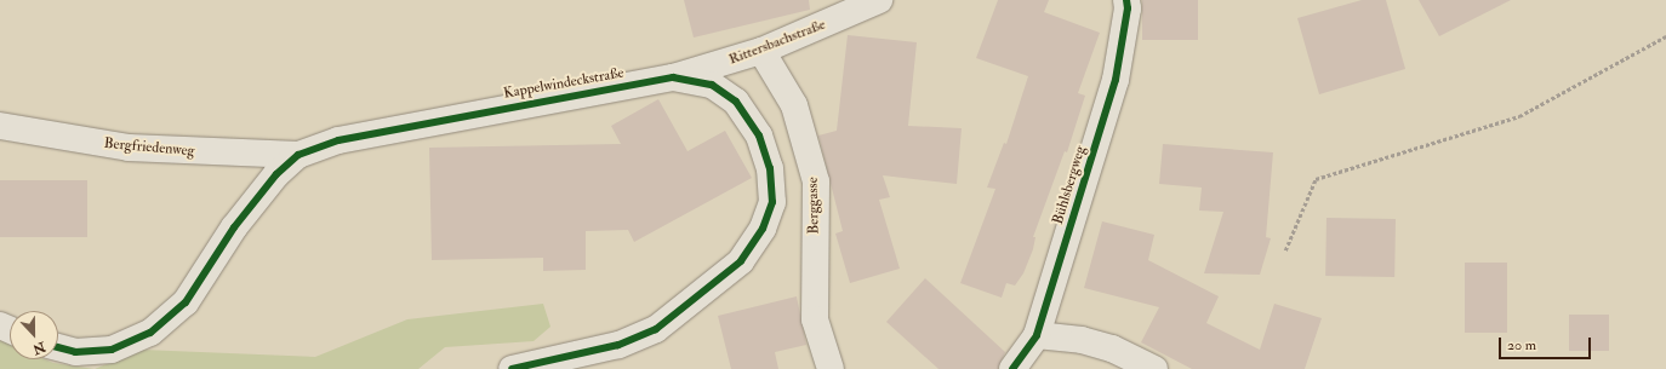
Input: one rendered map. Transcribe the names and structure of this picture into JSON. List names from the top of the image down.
{
  "streets": {
    "street": [
      "Rittersbachstraße",
      "Kappelwindeckstraße",
      "Bergfriedenweg",
      "Bühlsbergweg",
      "Berggasse"
    ]
  },
  "crossings": [
    ["Rittersbachstraße", "Kappelwindeckstraße"],
    ["Rittersbachstraße", "Berggasse"],
    ["Kappelwindeckstraße", "Bergfriedenweg"]
  ],
  "scale_bar": "20 m",
  "north": "bottom"
}
